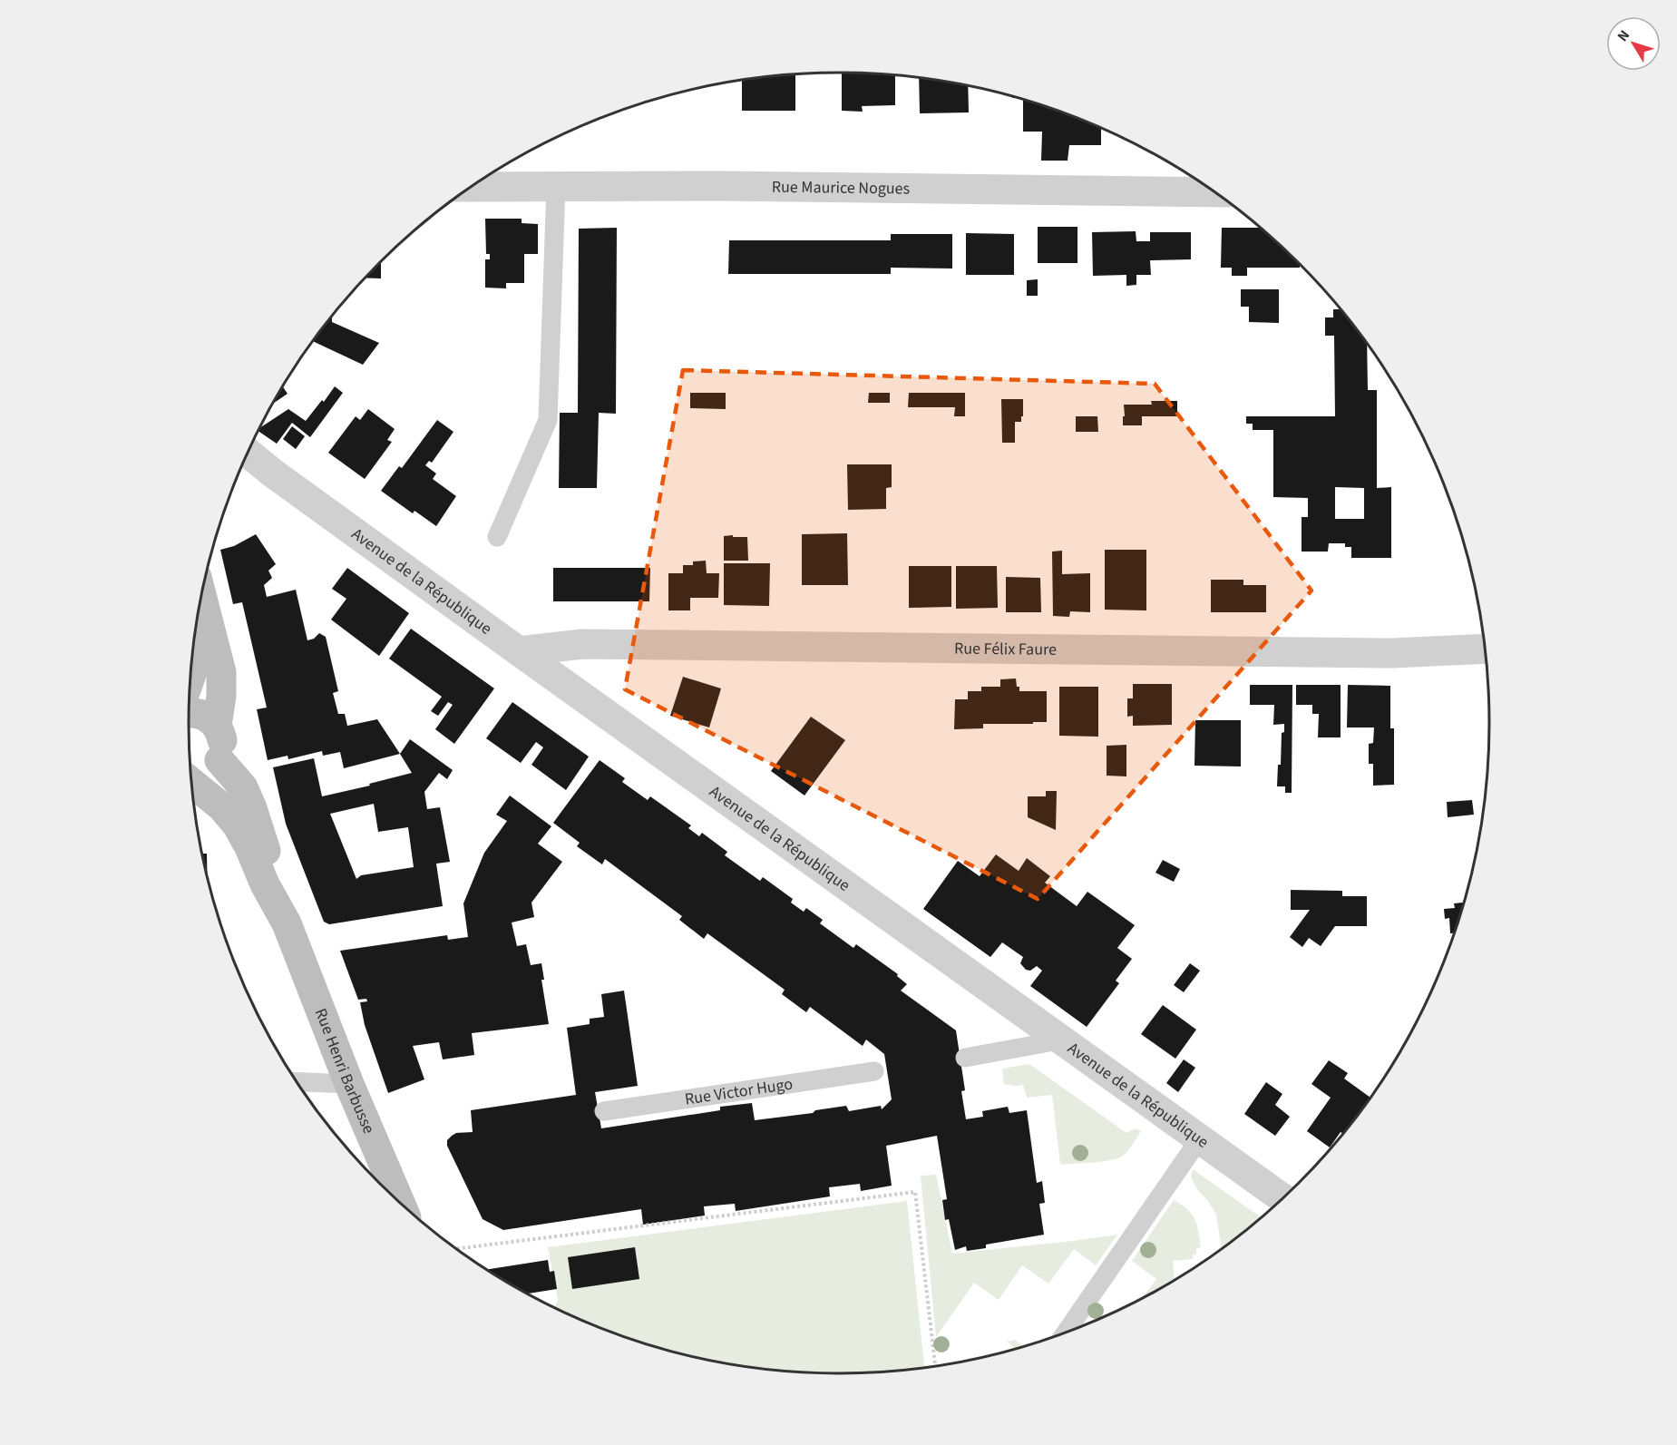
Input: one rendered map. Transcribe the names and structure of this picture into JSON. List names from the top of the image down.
{
  "streets": {
    "street": [
      "Rue Maurice Nogues",
      "Avenue de la République",
      "Rue Félix Faure",
      "Rue Henri Barbusse"
    ],
    "lane": ["Rue Victor Hugo"]
  },
  "crossings": [
    ["Avenue de la République", "Rue Félix Faure"]
  ],
  "north": "top left"
}
